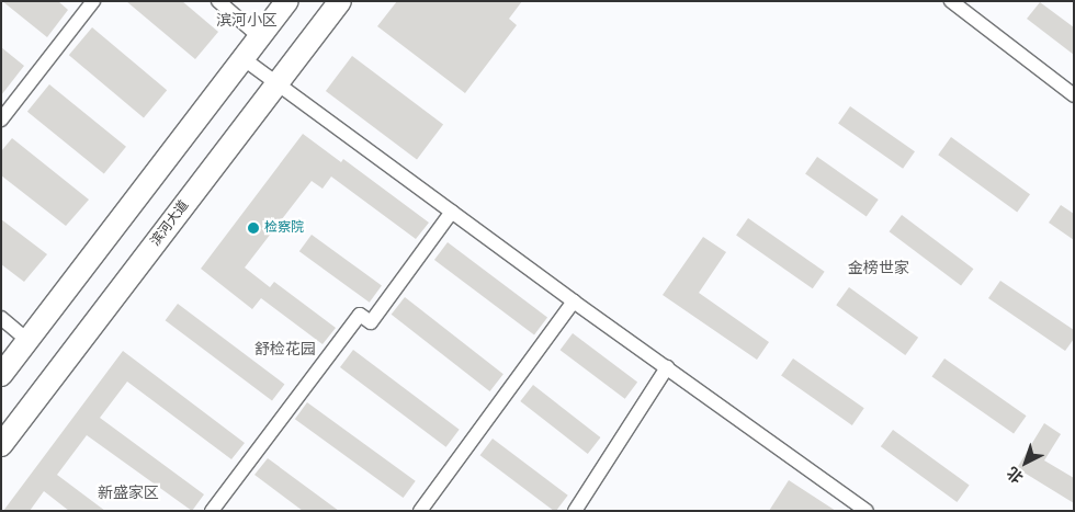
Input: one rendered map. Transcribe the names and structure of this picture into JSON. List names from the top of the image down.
{
  "streets": {
    "main road": ["滨河大道"]
  },
  "districts": [
    "滨河小区",
    "金榜世家",
    "舒检花园",
    "新盛家区"
  ],
  "places": ["检察院"],
  "north": "bottom left"
}
